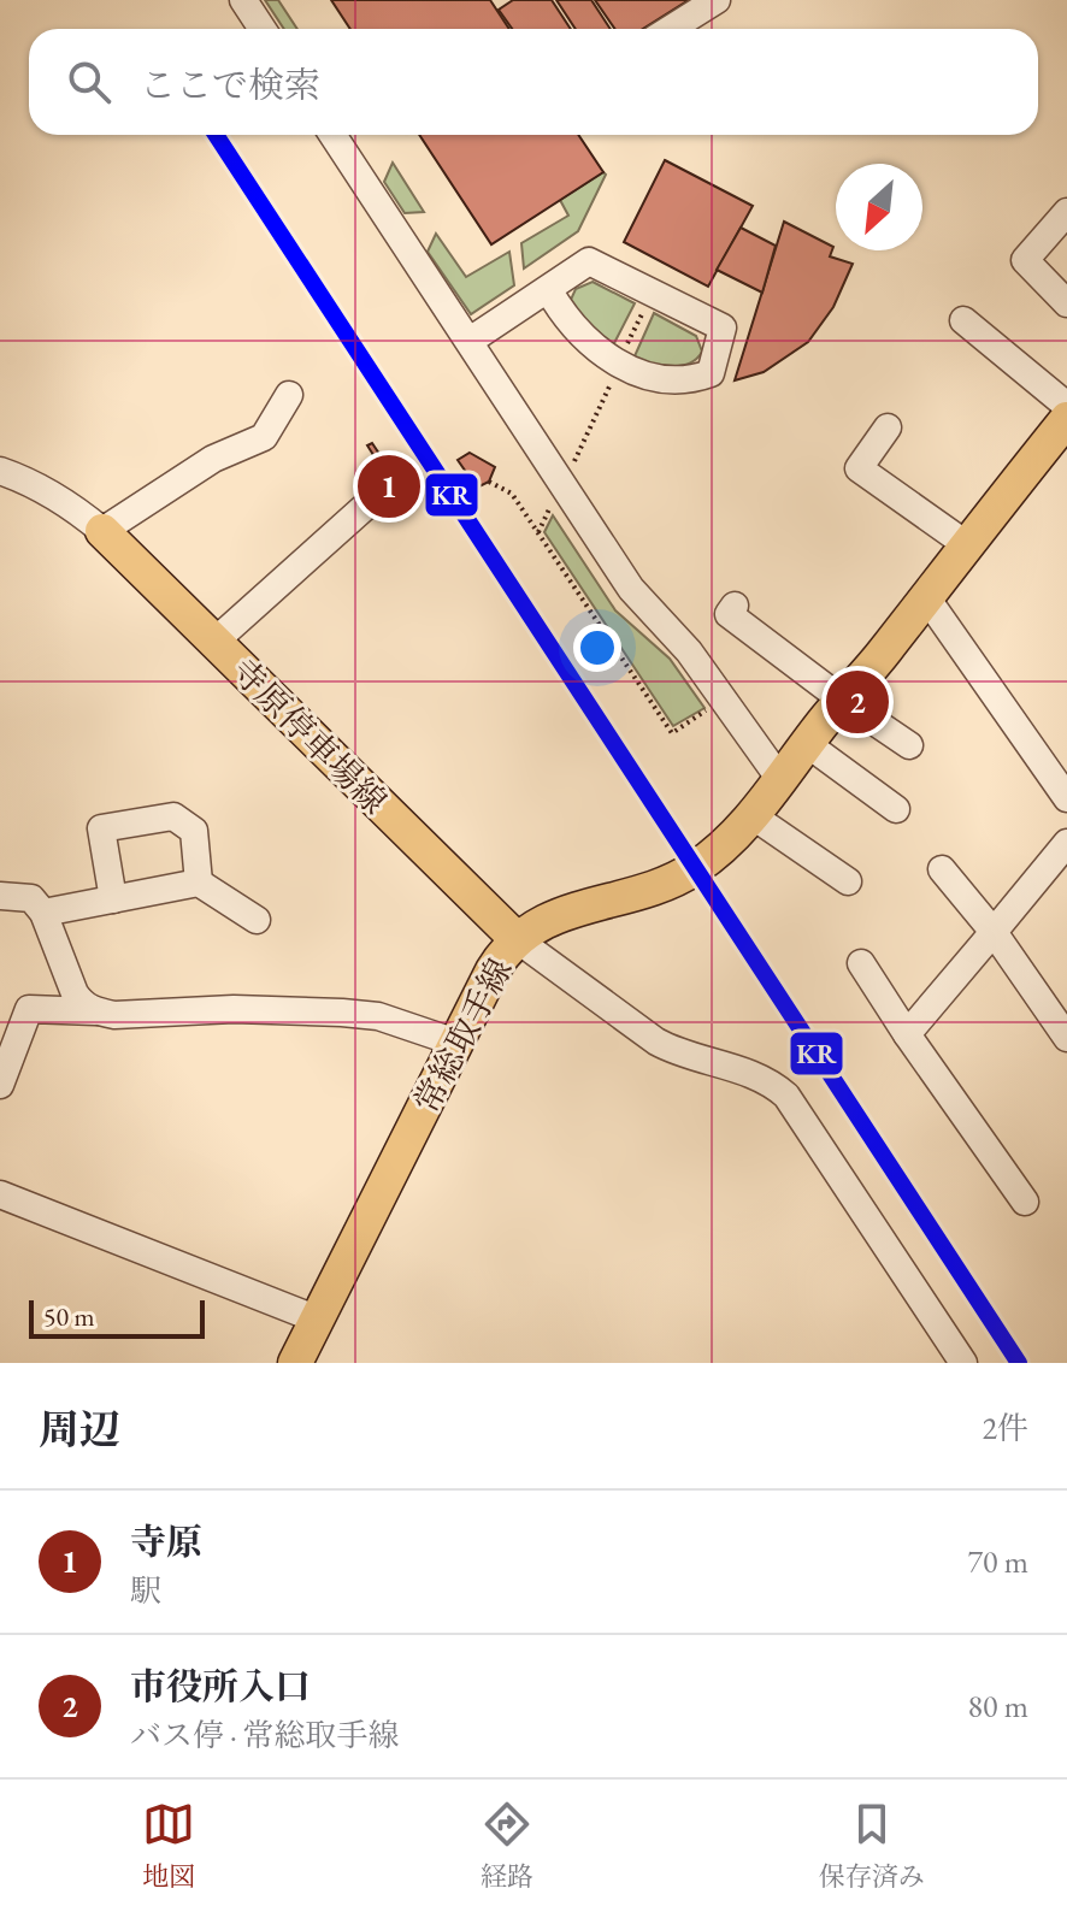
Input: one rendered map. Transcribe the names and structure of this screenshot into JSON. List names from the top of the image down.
{
  "streets": {
    "main road": ["寺原停車場線", "常総取手線"]
  },
  "crossings": [
    ["寺原停車場線", "常総取手線"]
  ],
  "lines": ["transit line KR"],
  "scale_bar": "50 m",
  "north": "bottom left",
  "page": {
    "search": "ここで検索",
    "pins": ["1", "2"],
    "scale": "50 m",
    "heading": ["周辺", "2件"],
    "list": [
      {
        "mark": "1",
        "name": "寺原",
        "note": "駅",
        "value": "70 m"
      },
      {
        "mark": "2",
        "name": "市役所入口",
        "note": "バス停 · 常総取手線",
        "value": "80 m"
      }
    ],
    "nav": ["地図", "経路", "保存済み"]
  }
}
